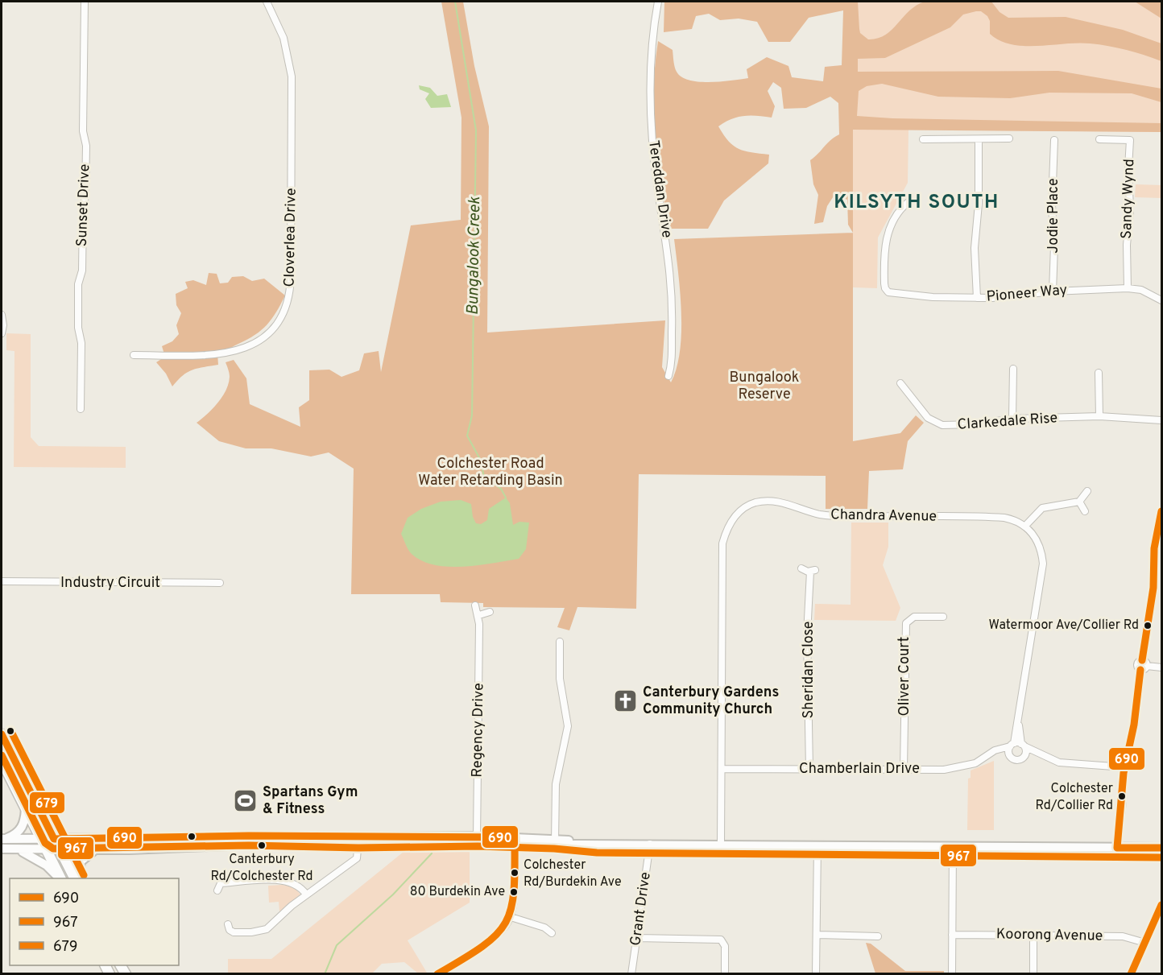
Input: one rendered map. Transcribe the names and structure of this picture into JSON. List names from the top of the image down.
{
  "streets": {
    "street": [
      "Tereddan Drive",
      "Sandy Wynd",
      "Sunset Drive",
      "Jodie Place",
      "Cloverlea Drive",
      "Pioneer Way",
      "Clarkedale Rise",
      "Chandra Avenue",
      "Industry Circuit",
      "Sheridan Close",
      "Oliver Court",
      "Regency Drive",
      "Chamberlain Drive",
      "Grant Drive",
      "Koorong Avenue"
    ]
  },
  "crossings": [
    ["Sandy Wynd", "Pioneer Way"],
    ["Jodie Place", "Pioneer Way"],
    ["Chandra Avenue", "Chamberlain Drive"],
    ["Sheridan Close", "Chamberlain Drive"],
    ["Oliver Court", "Chamberlain Drive"]
  ],
  "districts": ["KILSYTH SOUTH"],
  "water": ["Bungalook Creek"],
  "parks": ["Bungalook Reserve", "Colchester Road Water Retarding Basin"],
  "places": {
    "other": [
      "Watermoor Ave/Collier Rd",
      "Colchester Rd/Collier Rd",
      "Canterbury Rd/Colchester Rd",
      "Colchester Rd/Burdekin Ave",
      "80 Burdekin Ave"
    ],
    "church": ["Canterbury Gardens Community Church"],
    "sports": ["Spartans Gym & Fitness"]
  },
  "lines": ["transit line 690", "transit line 679", "transit line 967"],
  "legend": ["690", "967", "679"]
}
